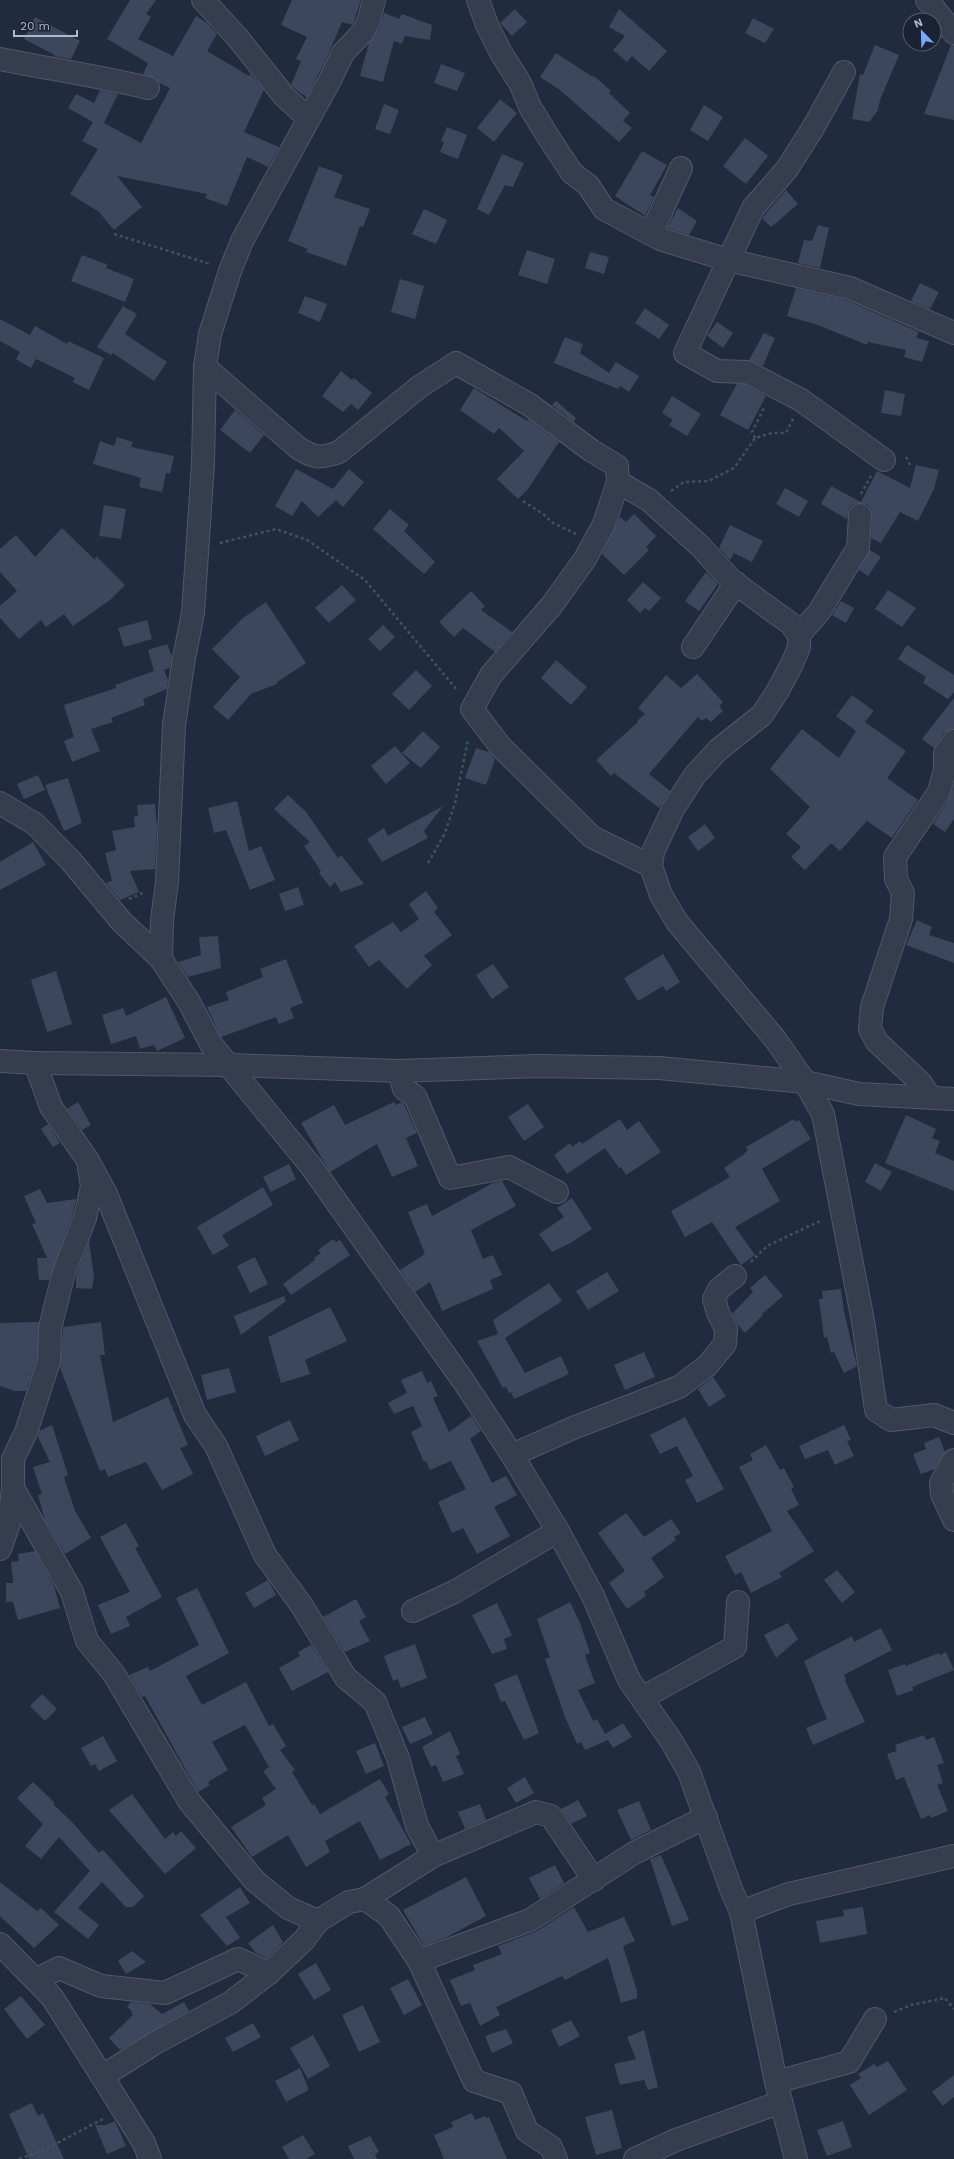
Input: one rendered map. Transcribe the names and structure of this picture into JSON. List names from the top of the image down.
{
  "scale_bar": "20 m",
  "north": "top left"
}
